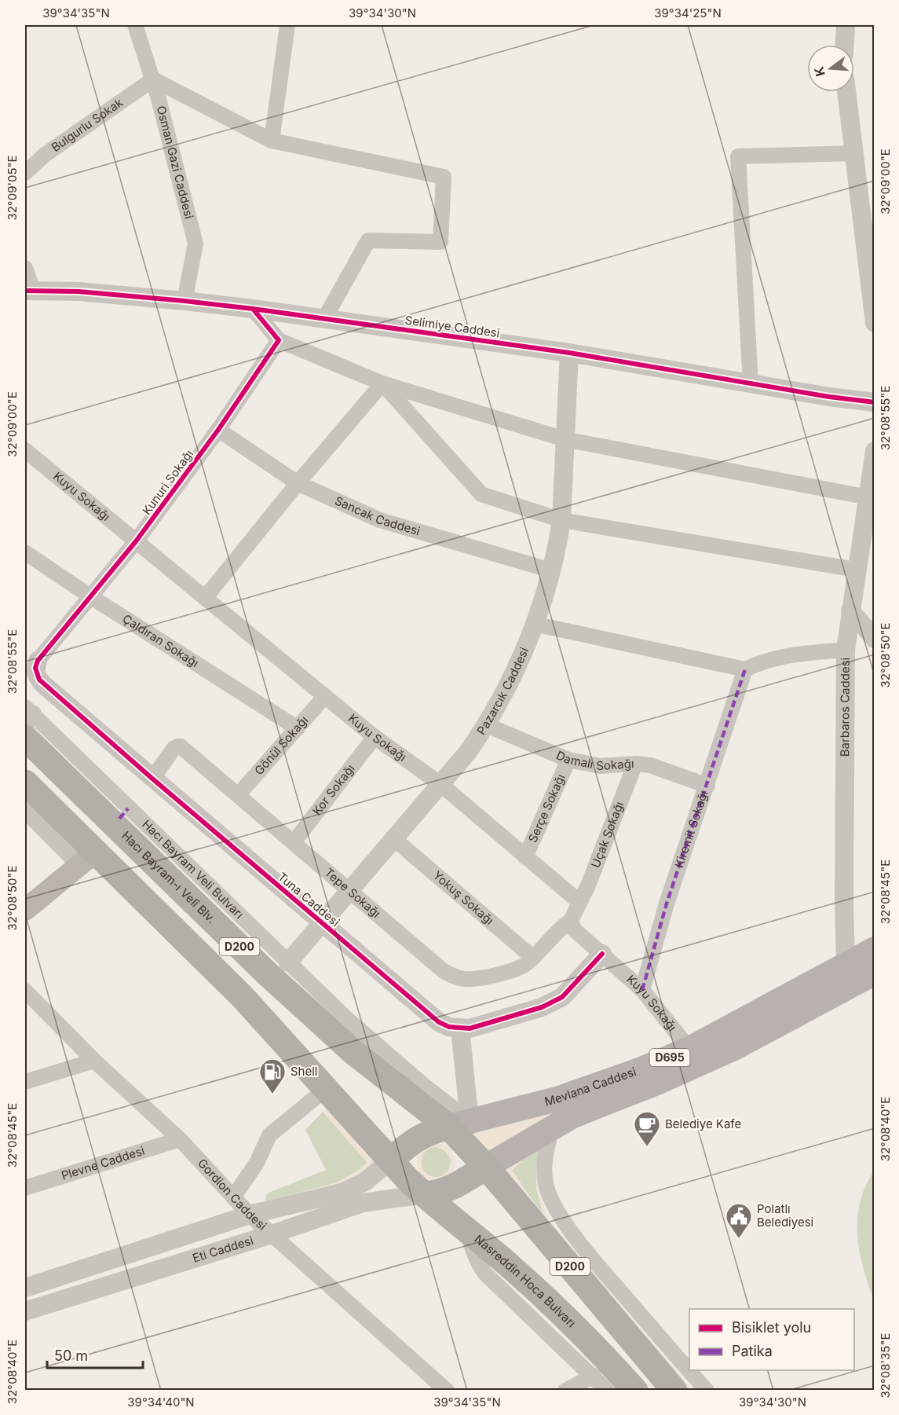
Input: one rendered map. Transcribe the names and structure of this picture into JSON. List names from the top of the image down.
{
  "streets": {
    "highway": ["Hacı Bayram-ı Velî Blv.", "D200", "Nasreddin Hoca Bulvarı"],
    "main road": ["D695", "Mevlana Caddesi"],
    "street": [
      "Bulgurlu Sokak",
      "Osman Gazi Caddesi",
      "Selimiye Caddesi",
      "Kunuri Sokağı",
      "Kuyu Sokağı",
      "Sancak Caddesi",
      "Çaldıran Sokağı",
      "Pazarcık Caddesi",
      "Barbaros Caddesi",
      "Gönül Sokağı",
      "Damalı Sokağı",
      "Kor Sokağı",
      "Serçe Sokağı",
      "Kiremit Sokağı",
      "Uçak Sokağı",
      "Hacı Bayram Veli Bulvarı",
      "Tepe Sokağı",
      "Yokuş Sokağı",
      "Tuna Caddesi",
      "Plevne Caddesi",
      "Gordion Caddesi",
      "Eti Caddesi"
    ]
  },
  "crossings": [
    ["Bulgurlu Sokak", "Osman Gazi Caddesi"],
    ["Osman Gazi Caddesi", "Selimiye Caddesi"],
    ["Selimiye Caddesi", "Pazarcık Caddesi"],
    ["Kunuri Sokağı", "Kuyu Sokağı"],
    ["Kunuri Sokağı", "Sancak Caddesi"],
    ["Kunuri Sokağı", "Çaldıran Sokağı"],
    ["Kunuri Sokağı", "Tuna Caddesi"],
    ["Kuyu Sokağı", "Pazarcık Caddesi"],
    ["Kuyu Sokağı", "Gönül Sokağı"],
    ["Kuyu Sokağı", "Kor Sokağı"],
    ["Kuyu Sokağı", "Serçe Sokağı"],
    ["Kuyu Sokağı", "Kiremit Sokağı"],
    ["Kuyu Sokağı", "Uçak Sokağı"],
    ["Kuyu Sokağı", "Tepe Sokağı"],
    ["Kuyu Sokağı", "Tuna Caddesi"],
    ["Kuyu Sokağı", "Mevlana Caddesi"],
    ["Sancak Caddesi", "Pazarcık Caddesi"],
    ["Çaldıran Sokağı", "Gönül Sokağı"],
    ["Pazarcık Caddesi", "Damalı Sokağı"],
    ["Pazarcık Caddesi", "Hacı Bayram Veli Bulvarı"],
    ["Pazarcık Caddesi", "Tepe Sokağı"],
    ["Pazarcık Caddesi", "Yokuş Sokağı"],
    ["Pazarcık Caddesi", "Tuna Caddesi"],
    ["Barbaros Caddesi", "Mevlana Caddesi"],
    ["Gönül Sokağı", "Tepe Sokağı"],
    ["Damalı Sokağı", "Serçe Sokağı"],
    ["Damalı Sokağı", "Kiremit Sokağı"],
    ["Damalı Sokağı", "Uçak Sokağı"],
    ["Kor Sokağı", "Tepe Sokağı"],
    ["Hacı Bayram Veli Bulvarı", "Hacı Bayram-ı Velî Blv."],
    ["Hacı Bayram-ı Velî Blv.", "D200"],
    ["Hacı Bayram-ı Velî Blv.", "Mevlana Caddesi"],
    ["Tepe Sokağı", "Yokuş Sokağı"],
    ["Tepe Sokağı", "Tuna Caddesi"],
    ["D200", "Mevlana Caddesi"],
    ["D200", "Eti Caddesi"],
    ["D200", "Nasreddin Hoca Bulvarı"],
    ["Plevne Caddesi", "Gordion Caddesi"],
    ["Gordion Caddesi", "Eti Caddesi"],
    ["Eti Caddesi", "Nasreddin Hoca Bulvarı"]
  ],
  "places": {
    "fuel station": ["Shell"],
    "cafe": ["Belediye Kafe"],
    "public building": ["Polatlı Belediyesi"]
  },
  "legend": ["Bisiklet yolu", "Patika"],
  "scale_bar": "50 m",
  "north": "left",
  "coordinates": [
    "39°34'35\"N",
    "39°34'30\"N",
    "39°34'25\"N",
    "32°09'00\"E",
    "32°09'05\"E",
    "32°08'55\"E",
    "32°08'50\"E",
    "32°08'45\"E",
    "32°08'40\"E",
    "32°08'35\"E",
    "39°34'40\"N"
  ]
}
